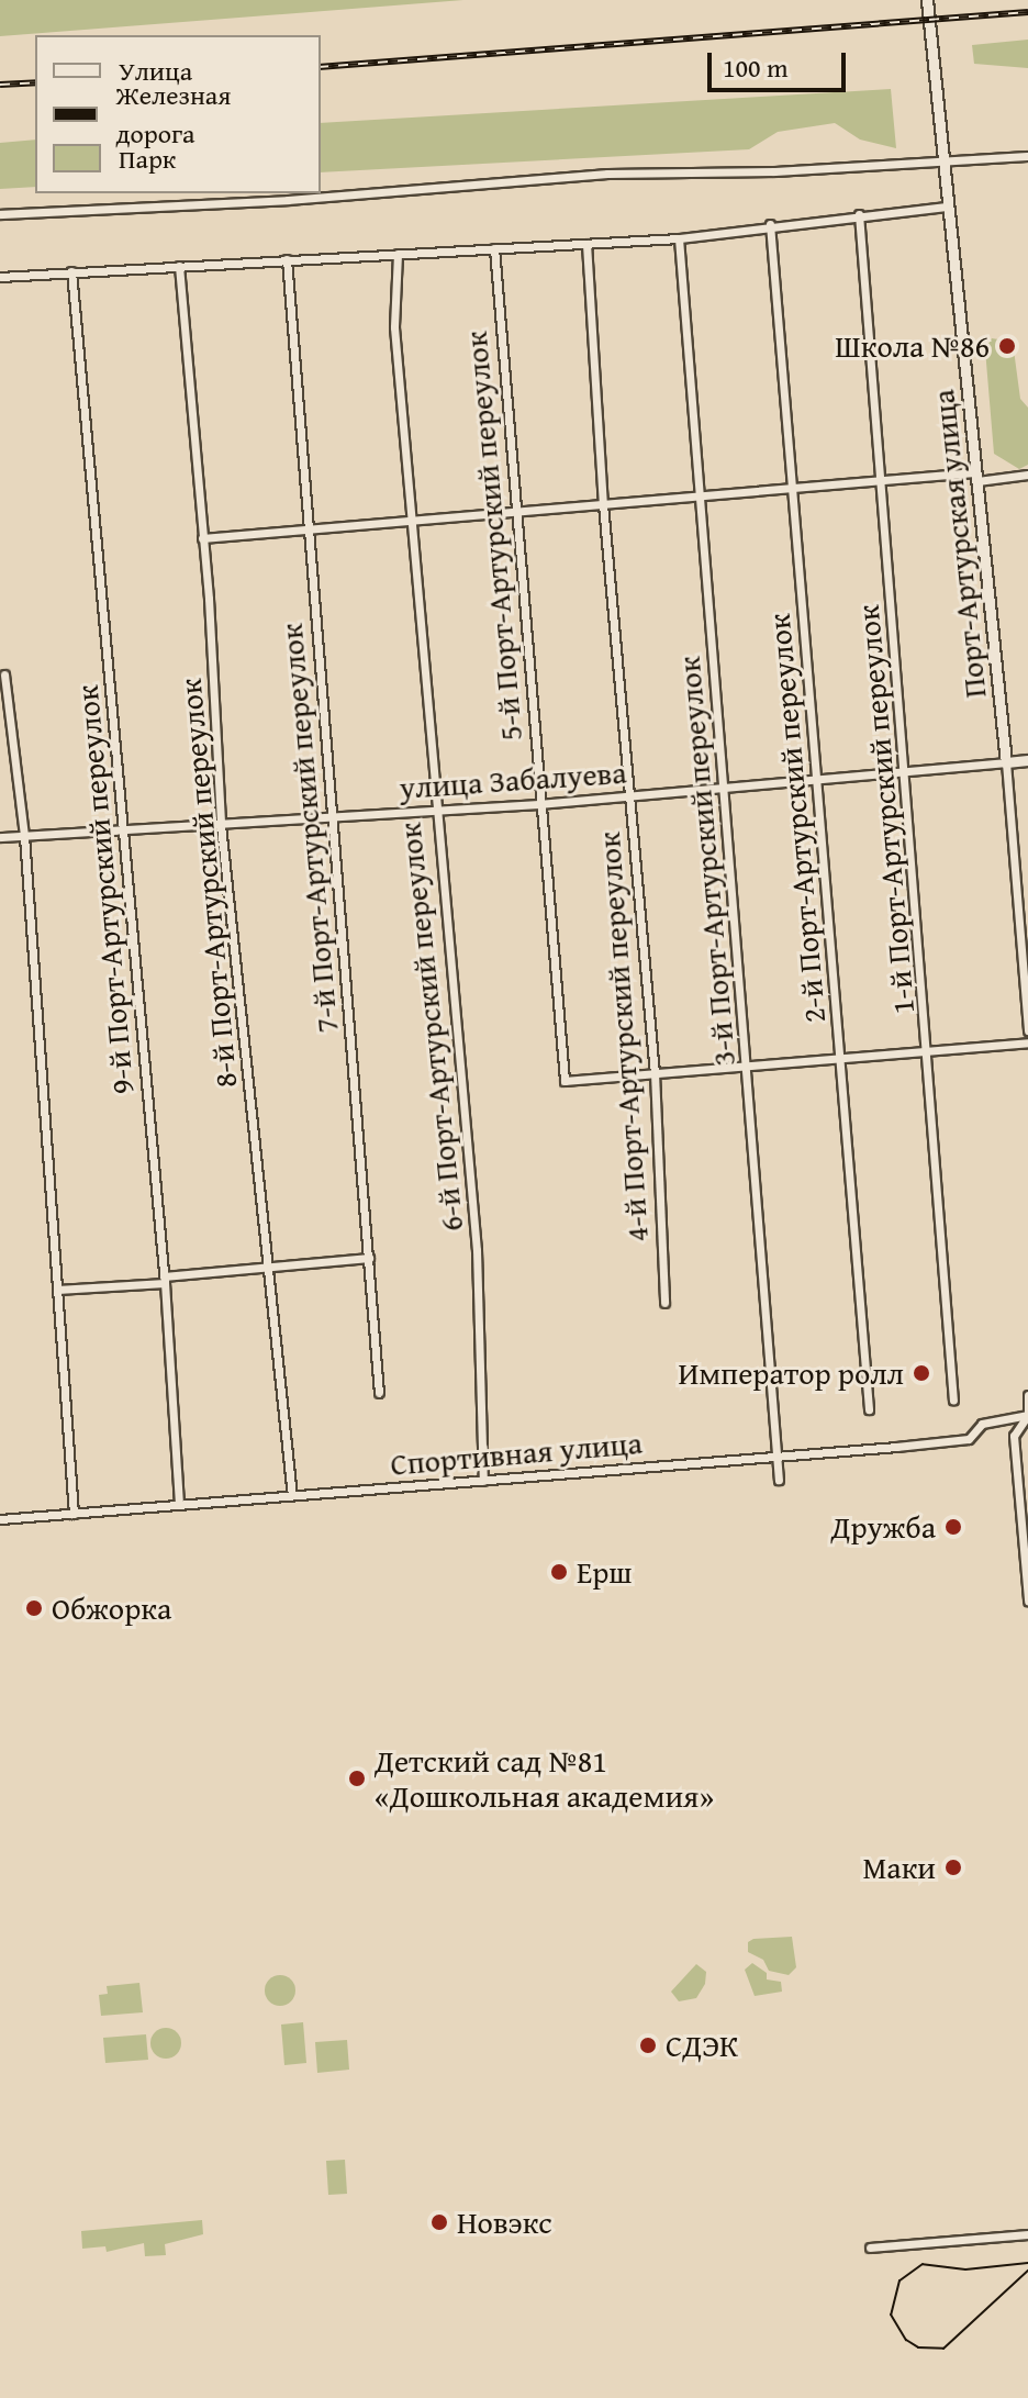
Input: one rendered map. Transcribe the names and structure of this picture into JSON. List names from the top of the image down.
{
  "streets": {
    "street": [
      "5-й Порт-Артурский переулок",
      "Порт-Артурская улица",
      "улица Забалуева",
      "1-й Порт-Артурский переулок",
      "2-й Порт-Артурский переулок",
      "7-й Порт-Артурский переулок",
      "3-й Порт-Артурский переулок",
      "8-й Порт-Артурский переулок",
      "9-й Порт-Артурский переулок",
      "6-й Порт-Артурский переулок",
      "4-й Порт-Артурский переулок",
      "Спортивная улица"
    ]
  },
  "crossings": [
    ["5-й Порт-Артурский переулок", "улица Забалуева"],
    ["5-й Порт-Артурский переулок", "4-й Порт-Артурский переулок"],
    ["Порт-Артурская улица", "улица Забалуева"],
    ["улица Забалуева", "1-й Порт-Артурский переулок"],
    ["улица Забалуева", "2-й Порт-Артурский переулок"],
    ["улица Забалуева", "7-й Порт-Артурский переулок"],
    ["улица Забалуева", "3-й Порт-Артурский переулок"],
    ["улица Забалуева", "8-й Порт-Артурский переулок"],
    ["улица Забалуева", "9-й Порт-Артурский переулок"],
    ["улица Забалуева", "6-й Порт-Артурский переулок"],
    ["улица Забалуева", "4-й Порт-Артурский переулок"],
    ["3-й Порт-Артурский переулок", "Спортивная улица"],
    ["8-й Порт-Артурский переулок", "Спортивная улица"],
    ["9-й Порт-Артурский переулок", "Спортивная улица"],
    ["6-й Порт-Артурский переулок", "Спортивная улица"]
  ],
  "places": [
    "Школа №86",
    "Император ролл",
    "Дружба",
    "Ерш",
    "Обжорка",
    "Детский сад №81 «Дошкольная академия»",
    "Маки",
    "СДЭК",
    "Новэкс"
  ],
  "legend": ["Улица", "Железная дорога", "Парк"],
  "scale_bar": "100 m"
}
